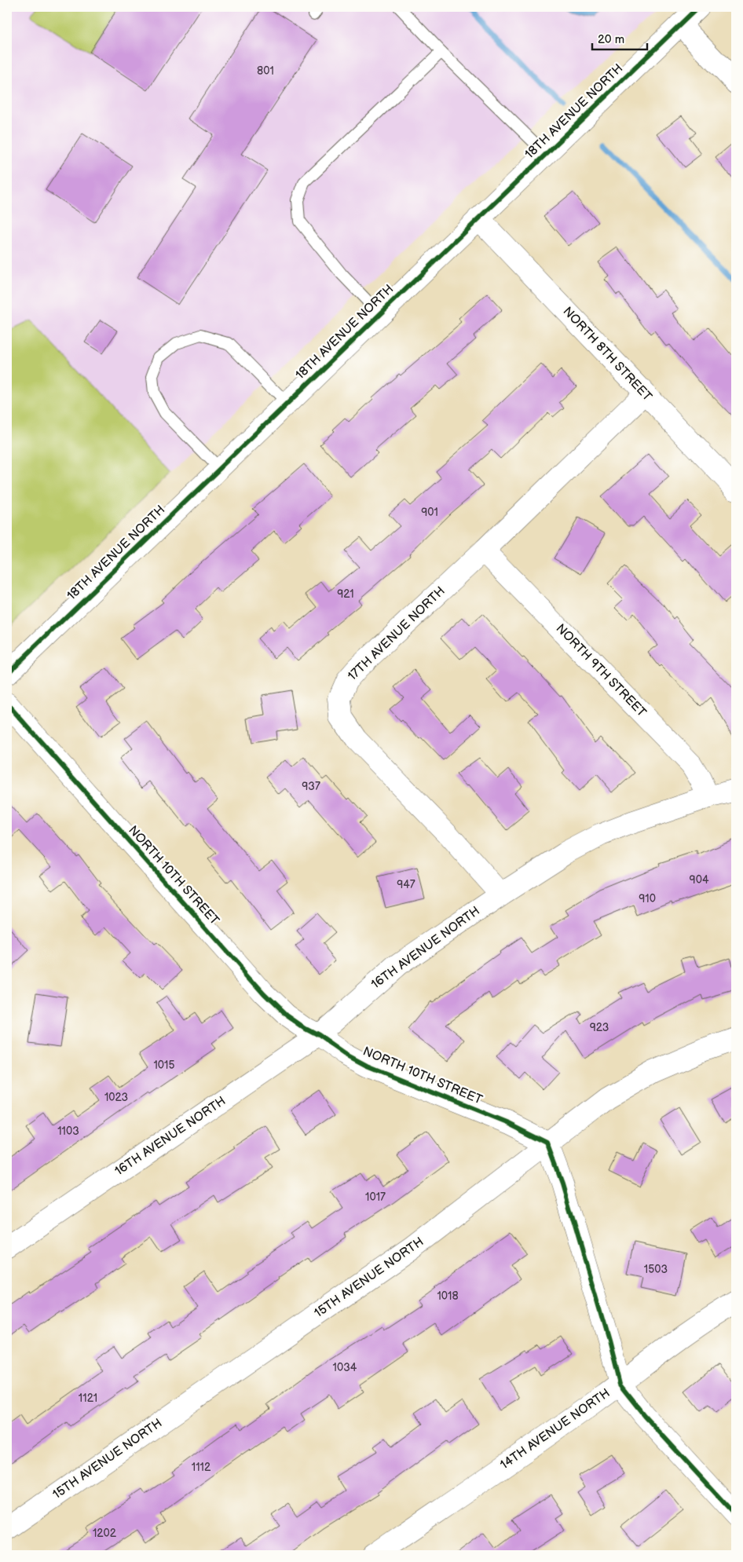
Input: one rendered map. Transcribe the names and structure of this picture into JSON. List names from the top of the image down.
{
  "streets": {
    "street": [
      "18TH AVENUE NORTH",
      "NORTH 8TH STREET",
      "17TH AVENUE NORTH",
      "NORTH 9TH STREET",
      "NORTH 10TH STREET",
      "16TH AVENUE NORTH",
      "15TH AVENUE NORTH",
      "14TH AVENUE NORTH"
    ]
  },
  "crossings": [
    ["18TH AVENUE NORTH", "NORTH 8TH STREET"],
    ["NORTH 8TH STREET", "17TH AVENUE NORTH"],
    ["17TH AVENUE NORTH", "NORTH 9TH STREET"],
    ["17TH AVENUE NORTH", "16TH AVENUE NORTH"],
    ["NORTH 9TH STREET", "16TH AVENUE NORTH"],
    ["NORTH 10TH STREET", "16TH AVENUE NORTH"],
    ["NORTH 10TH STREET", "15TH AVENUE NORTH"]
  ],
  "house_numbers": [
    "801",
    "901",
    "921",
    "937",
    "904",
    "947",
    "910",
    "923",
    "1015",
    "1023",
    "1103",
    "1017",
    "1503",
    "1018",
    "1034",
    "1121",
    "1112",
    "1202"
  ],
  "scale_bar": "20 m"
}
